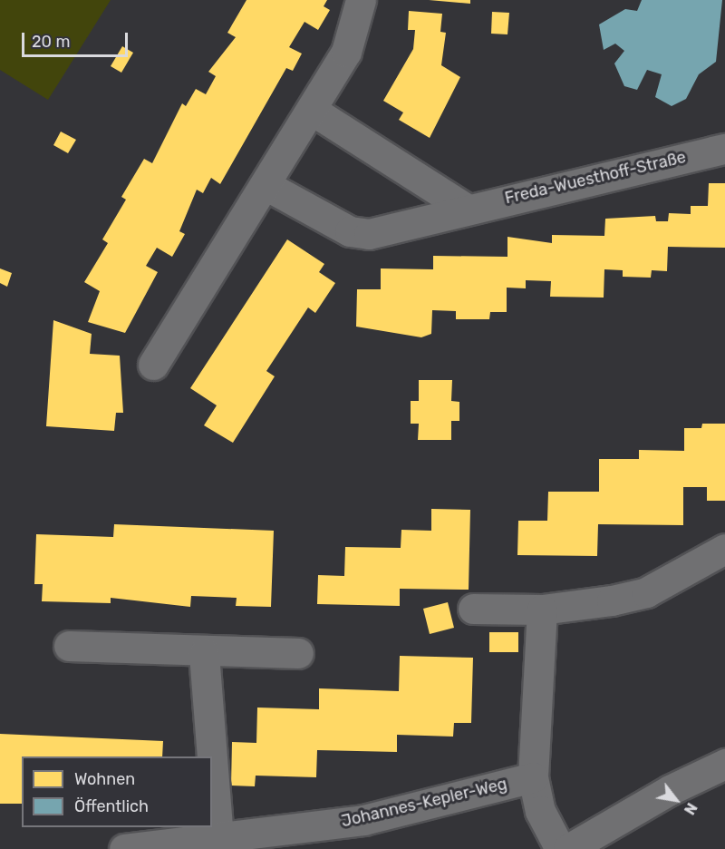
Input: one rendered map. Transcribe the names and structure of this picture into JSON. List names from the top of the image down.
{
  "streets": {
    "street": ["Freda-Wuesthoff-Straße", "Johannes-Kepler-Weg"]
  },
  "legend": ["Wohnen", "Öffentlich"],
  "scale_bar": "20 m",
  "north": "bottom right"
}
